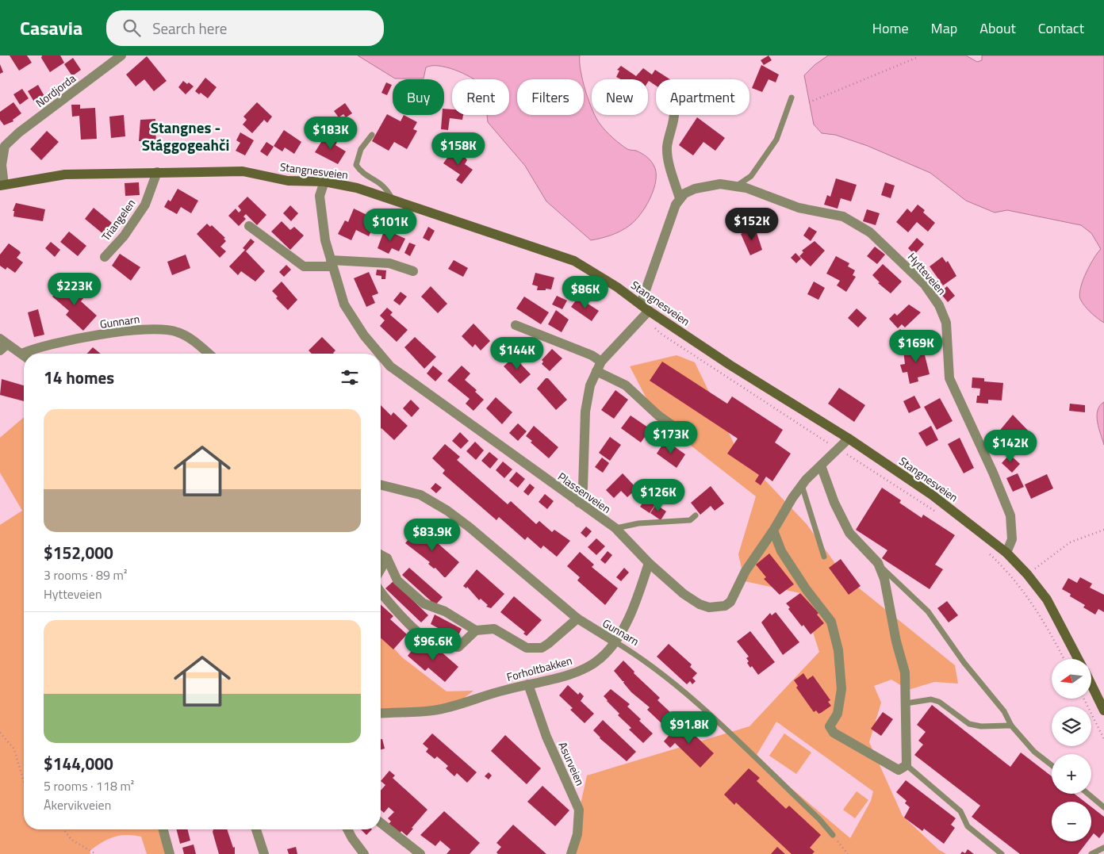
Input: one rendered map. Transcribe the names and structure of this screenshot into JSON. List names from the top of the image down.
{
  "streets": {
    "main road": ["Stangnesveien"],
    "street": [
      "Nordjorda",
      "Triangelen",
      "Hytteveien",
      "Gunnarn",
      "Plassenveien",
      "Forholtbakken",
      "Asurveien"
    ]
  },
  "crossings": [
    ["Nordjorda", "Stangnesveien"],
    ["Stangnesveien", "Triangelen"],
    ["Stangnesveien", "Hytteveien"],
    ["Stangnesveien", "Plassenveien"],
    ["Gunnarn", "Forholtbakken"],
    ["Plassenveien", "Forholtbakken"],
    ["Forholtbakken", "Asurveien"]
  ],
  "districts": ["Stangnes - Stággogeahči"],
  "north": "left",
  "page": {
    "header": "Casavia",
    "search": "Search here",
    "nav": [
      "Home",
      "Map",
      "About",
      "Contact"
    ],
    "chip": [
      "Buy",
      "Rent",
      "Filters",
      "New",
      "Apartment"
    ],
    "price": [
      "$183K",
      "$158K",
      "$152K",
      "$101K",
      "$223K",
      "$86K",
      "$169K",
      "$144K",
      "$173K",
      "$142K",
      "$126K",
      "$83.9K",
      "$96.6K",
      "$91.8K"
    ],
    "heading": "14 homes",
    "list": [
      {
        "name": "$152,000",
        "note": "3 rooms · 89 m² · Hytteveien"
      },
      {
        "name": "$144,000",
        "note": "5 rooms · 118 m² · Åkervikveien"
      }
    ],
    "map_buttons": ["+", "−"]
  }
}
